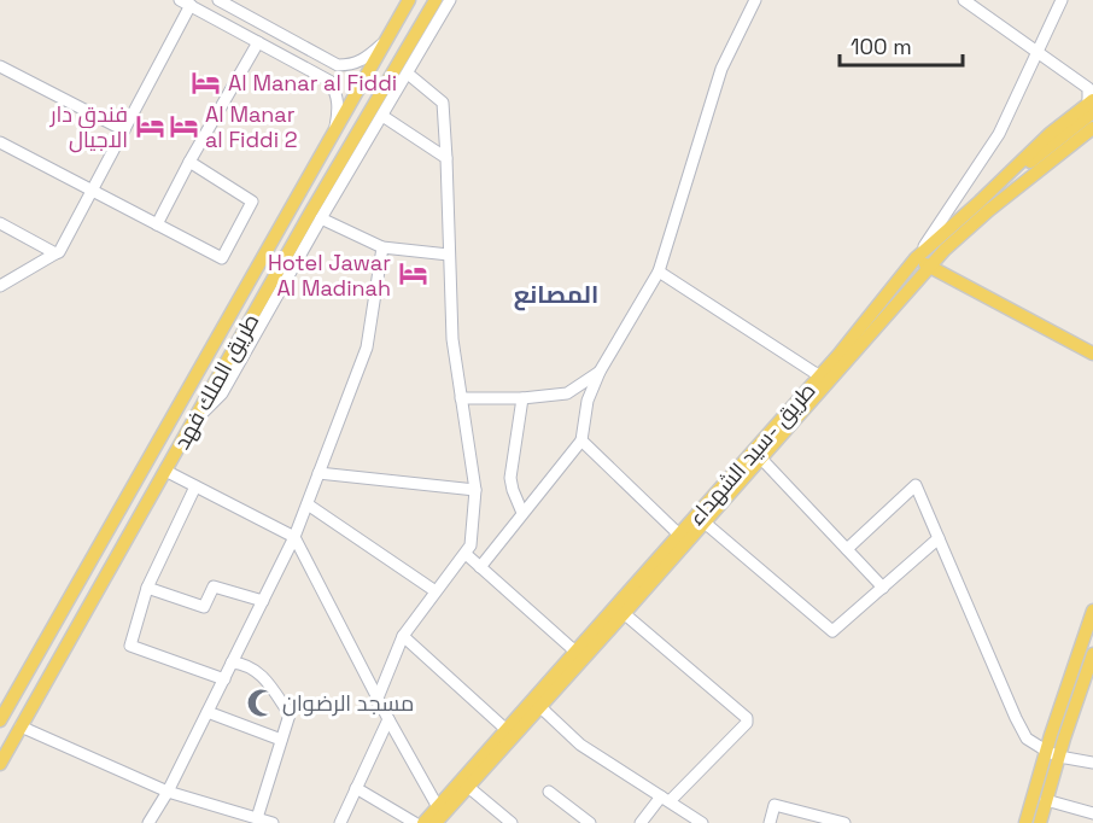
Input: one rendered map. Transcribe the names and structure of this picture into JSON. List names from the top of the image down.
{
  "streets": {
    "main road": ["طريق الملك فهد", "طريق -سيد الشهداء"]
  },
  "districts": ["المصانع"],
  "places": {
    "hotel": [
      "Al Manar al Fiddi",
      "فندق دار الاجيال",
      "Al Manar al Fiddi 2",
      "Hotel Jawar Al Madinah"
    ],
    "mosque": ["مسجد الرضوان"]
  },
  "scale_bar": "100 m"
}
